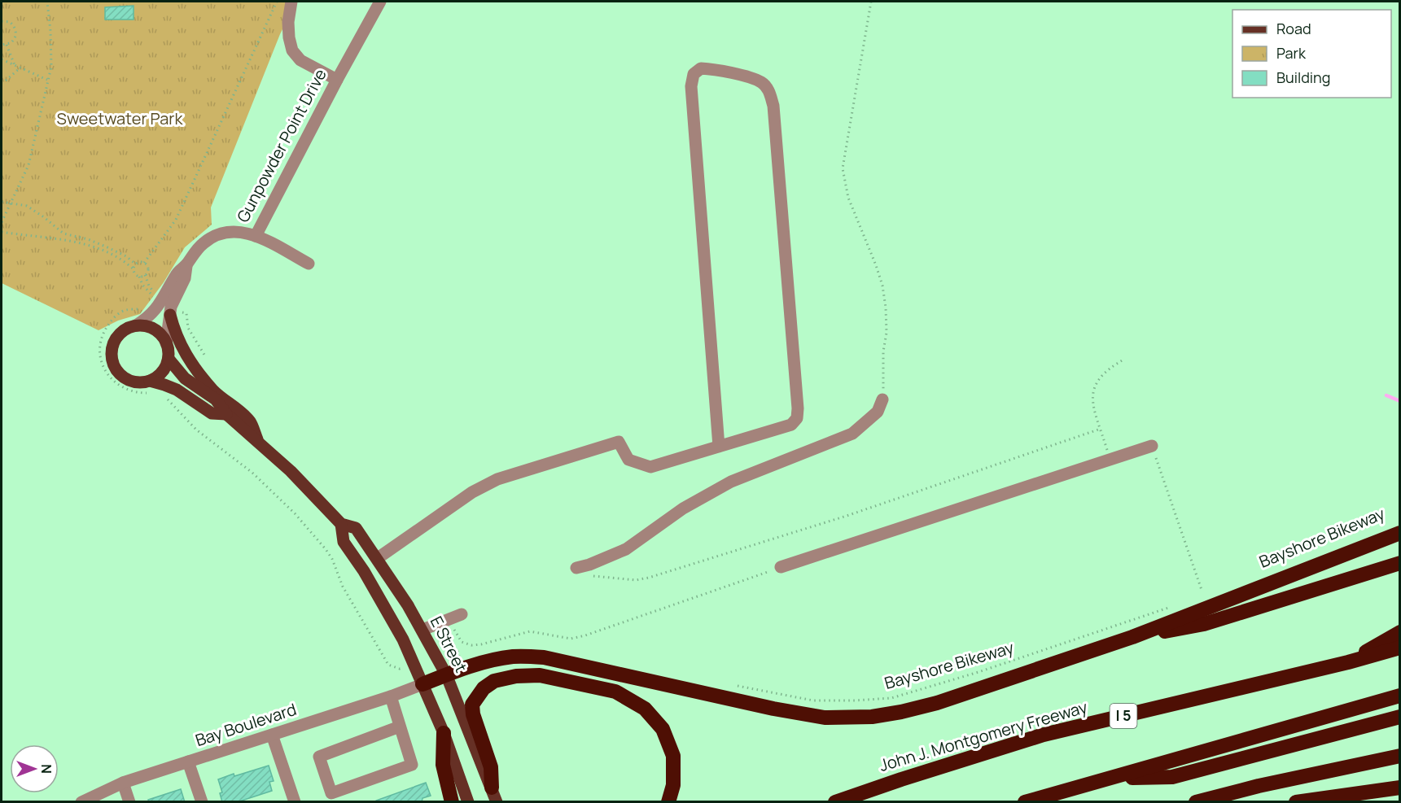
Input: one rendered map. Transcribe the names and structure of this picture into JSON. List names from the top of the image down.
{
  "streets": {
    "highway": ["I 5", "John J. Montgomery Freeway"],
    "main road": ["E Street"],
    "street": ["Gunpowder Point Drive", "Bay Boulevard"],
    "path": ["Bayshore Bikeway"]
  },
  "crossings": [
    ["Gunpowder Point Drive", "E Street"],
    ["E Street", "Bay Boulevard"]
  ],
  "parks": ["Sweetwater Park"],
  "legend": ["Road", "Park", "Building"],
  "north": "right"
}
